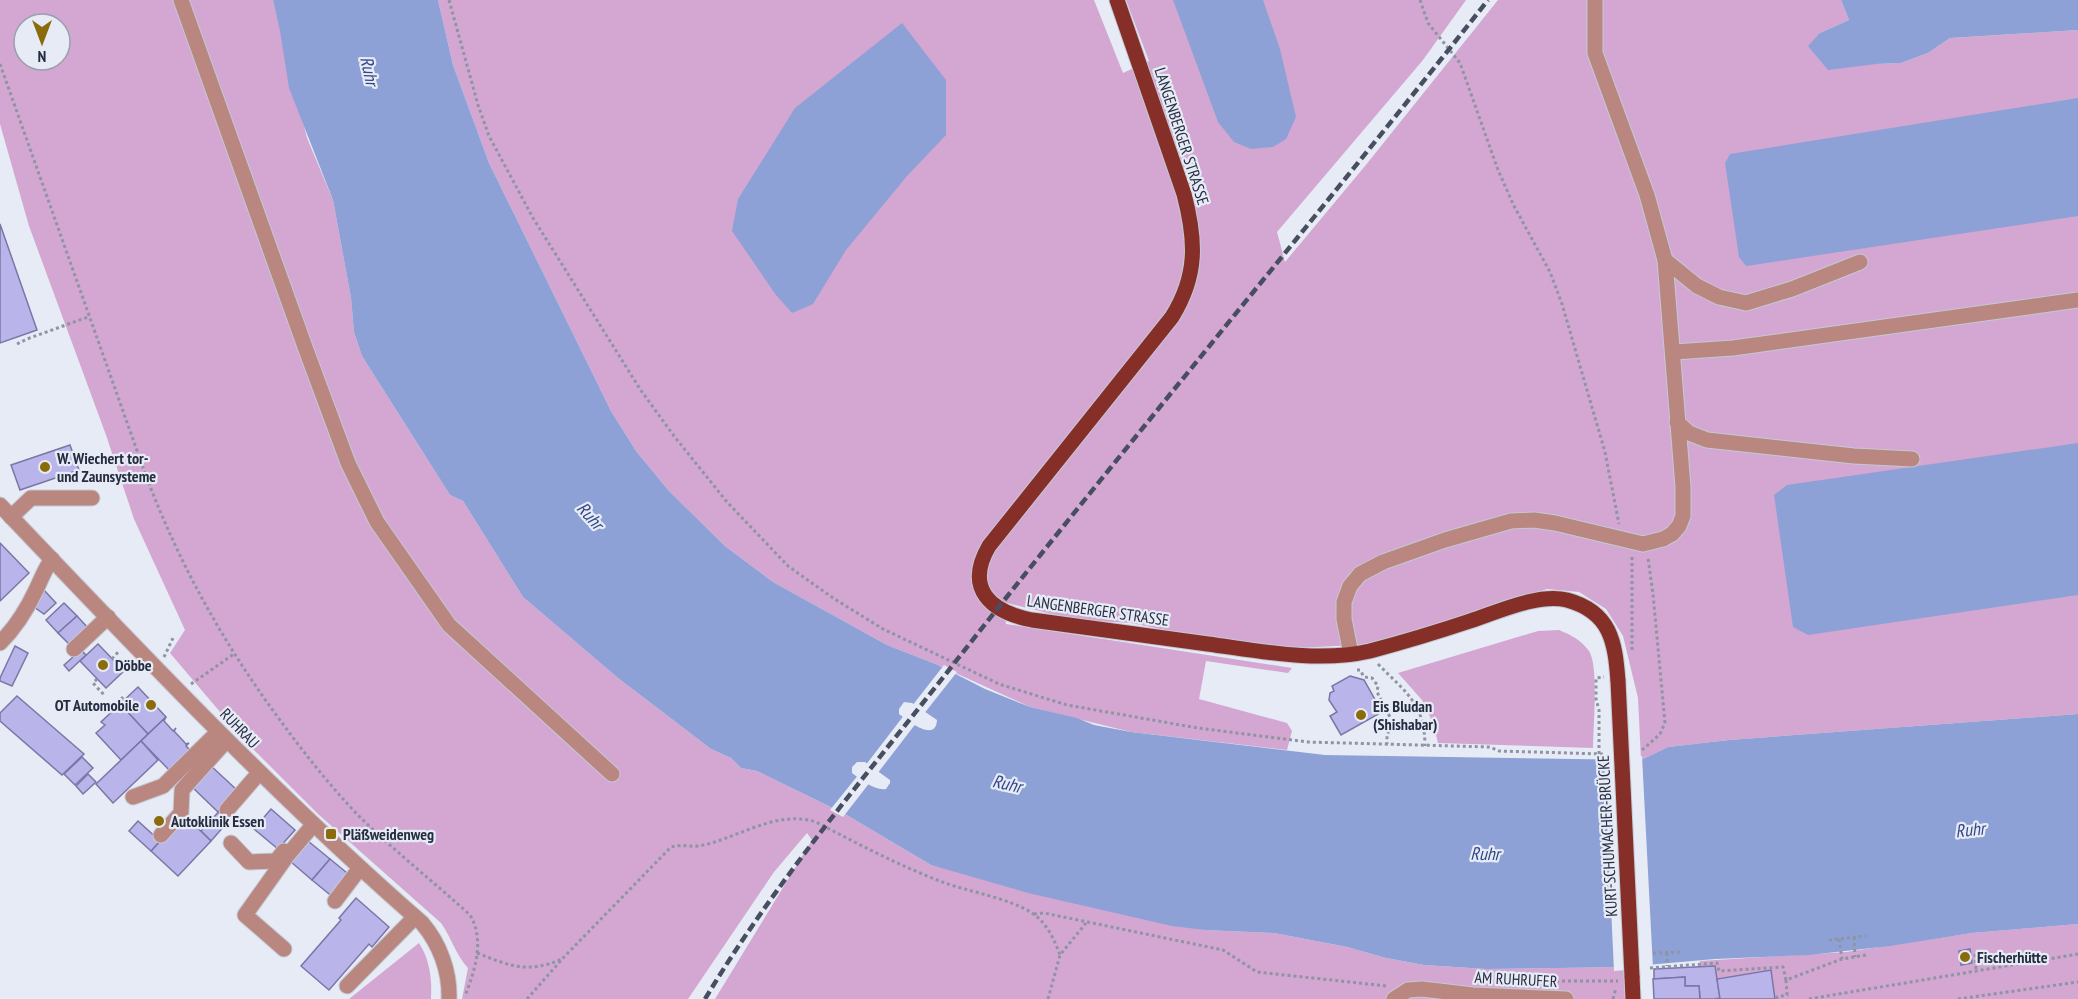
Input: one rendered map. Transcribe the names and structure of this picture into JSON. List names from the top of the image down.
{
  "streets": {
    "main road": ["LANGENBERGER STRASSE", "KURT-SCHUMACHER-BRÜCKE"],
    "street": ["RUHRAU", "AM RUHRUFER"]
  },
  "crossings": [
    ["LANGENBERGER STRASSE", "KURT-SCHUMACHER-BRÜCKE"]
  ],
  "water": ["Ruhr"],
  "places": {
    "other": [
      "W. Wiechert tor- und Zaunsysteme",
      "Döbbe",
      "OT Automobile",
      "Eis Bludan (Shishabar)",
      "Autoklinik Essen",
      "Fischerhütte"
    ],
    "transit": ["Pläßweidenweg"]
  },
  "north": "bottom"
}
